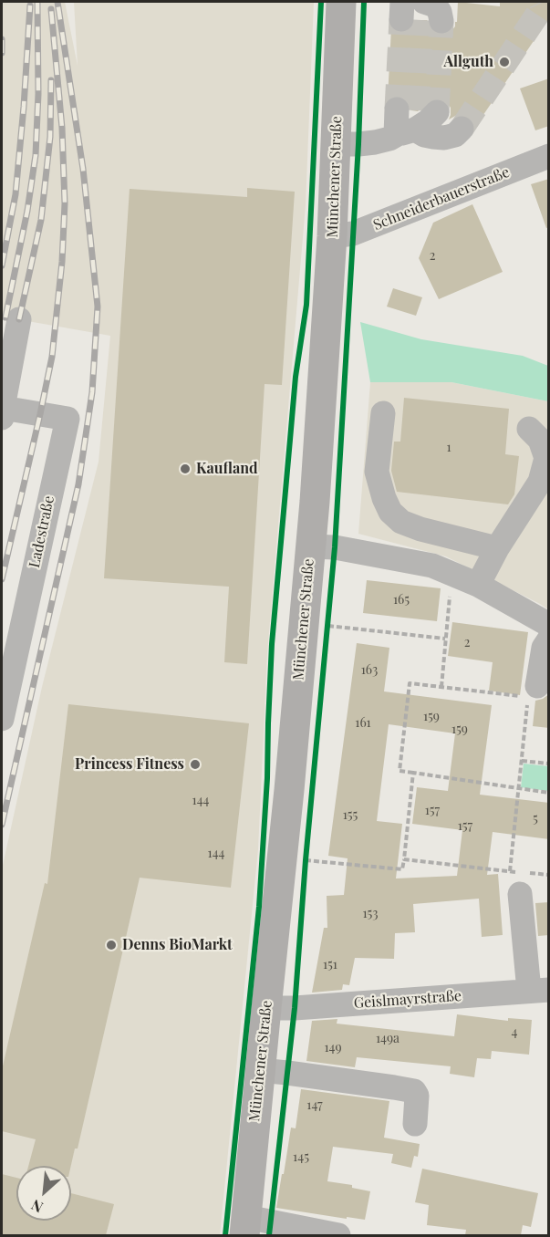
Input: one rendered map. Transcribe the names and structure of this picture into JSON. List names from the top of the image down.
{
  "streets": {
    "main road": ["Münchener Straße"],
    "street": ["Schneiderbauerstraße", "Ladestraße", "Geislmayrstraße"]
  },
  "crossings": [
    ["Münchener Straße", "Schneiderbauerstraße"],
    ["Münchener Straße", "Geislmayrstraße"]
  ],
  "places": [
    "Allguth",
    "Kaufland",
    "Princess Fitness",
    "Denns BioMarkt"
  ],
  "house_numbers": [
    "2",
    "1",
    "165",
    "2",
    "163",
    "159",
    "161",
    "159",
    "144",
    "157",
    "155",
    "5",
    "157",
    "144",
    "153",
    "151",
    "4",
    "149a",
    "149",
    "147",
    "145"
  ],
  "north": "bottom left"
}
